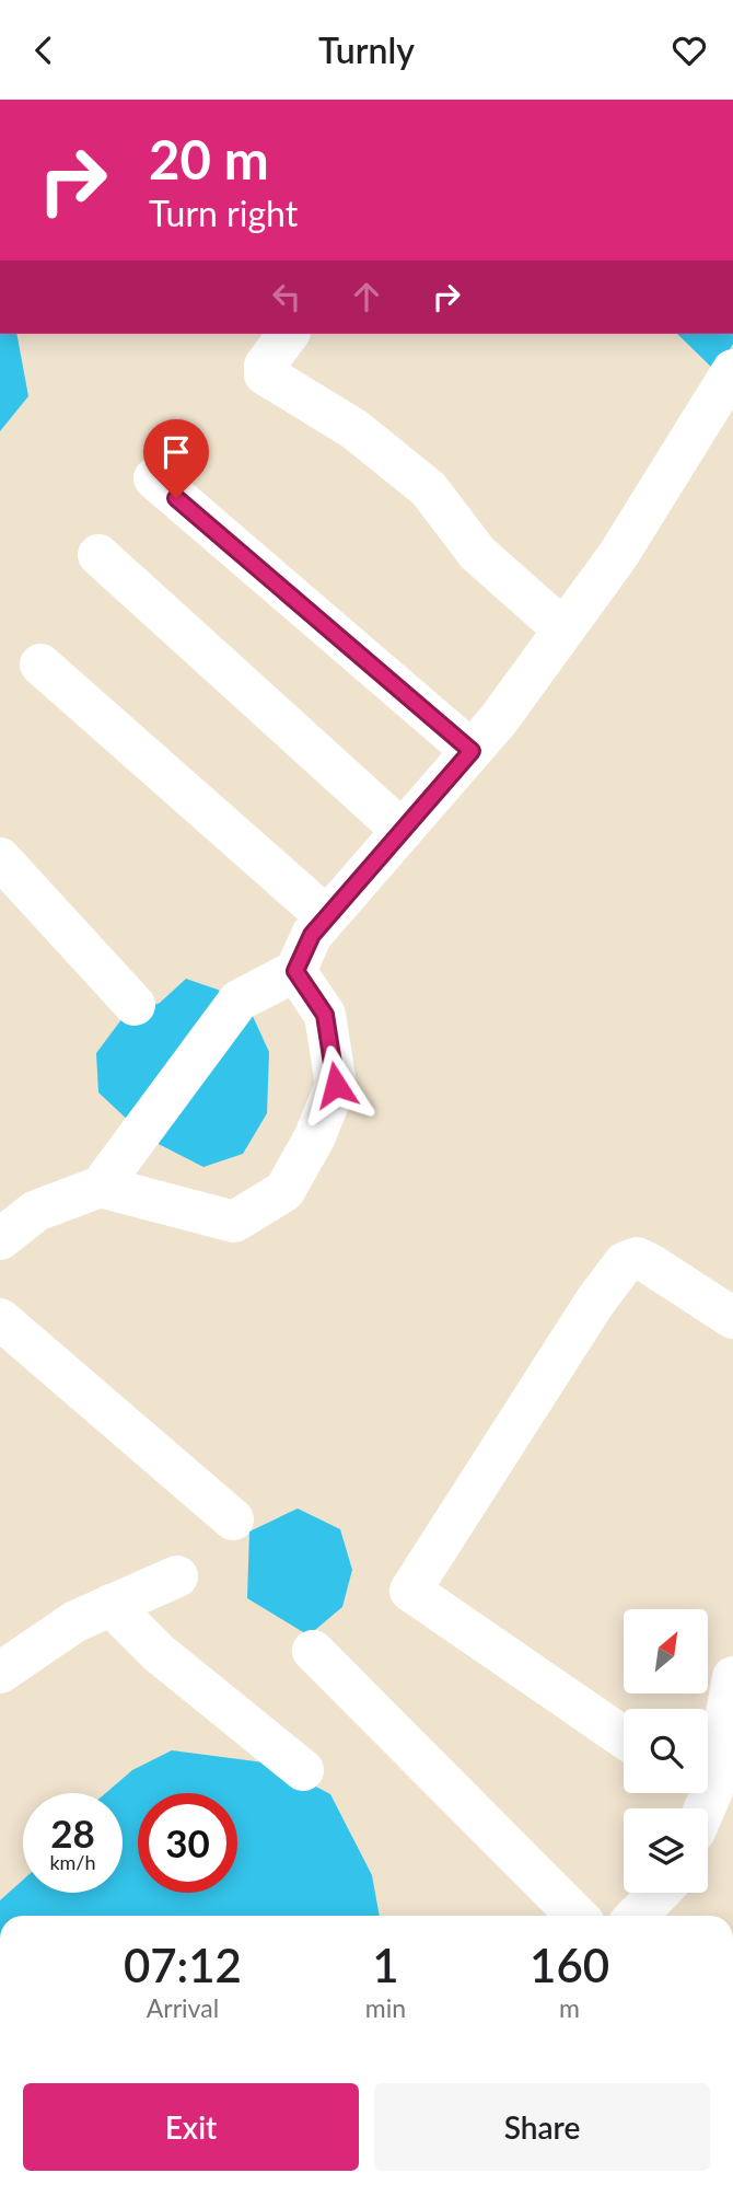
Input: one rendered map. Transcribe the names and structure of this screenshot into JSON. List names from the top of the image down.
{
  "north": "top right",
  "page": {
    "header": "Turnly",
    "turn": ["20 m", "Turn right"],
    "speed": "28 km/h",
    "limit": "30",
    "eta": [
      "07:12",
      "Arrival",
      "1",
      "min",
      "160",
      "m"
    ],
    "buttons": ["Exit", "Share"]
  }
}
